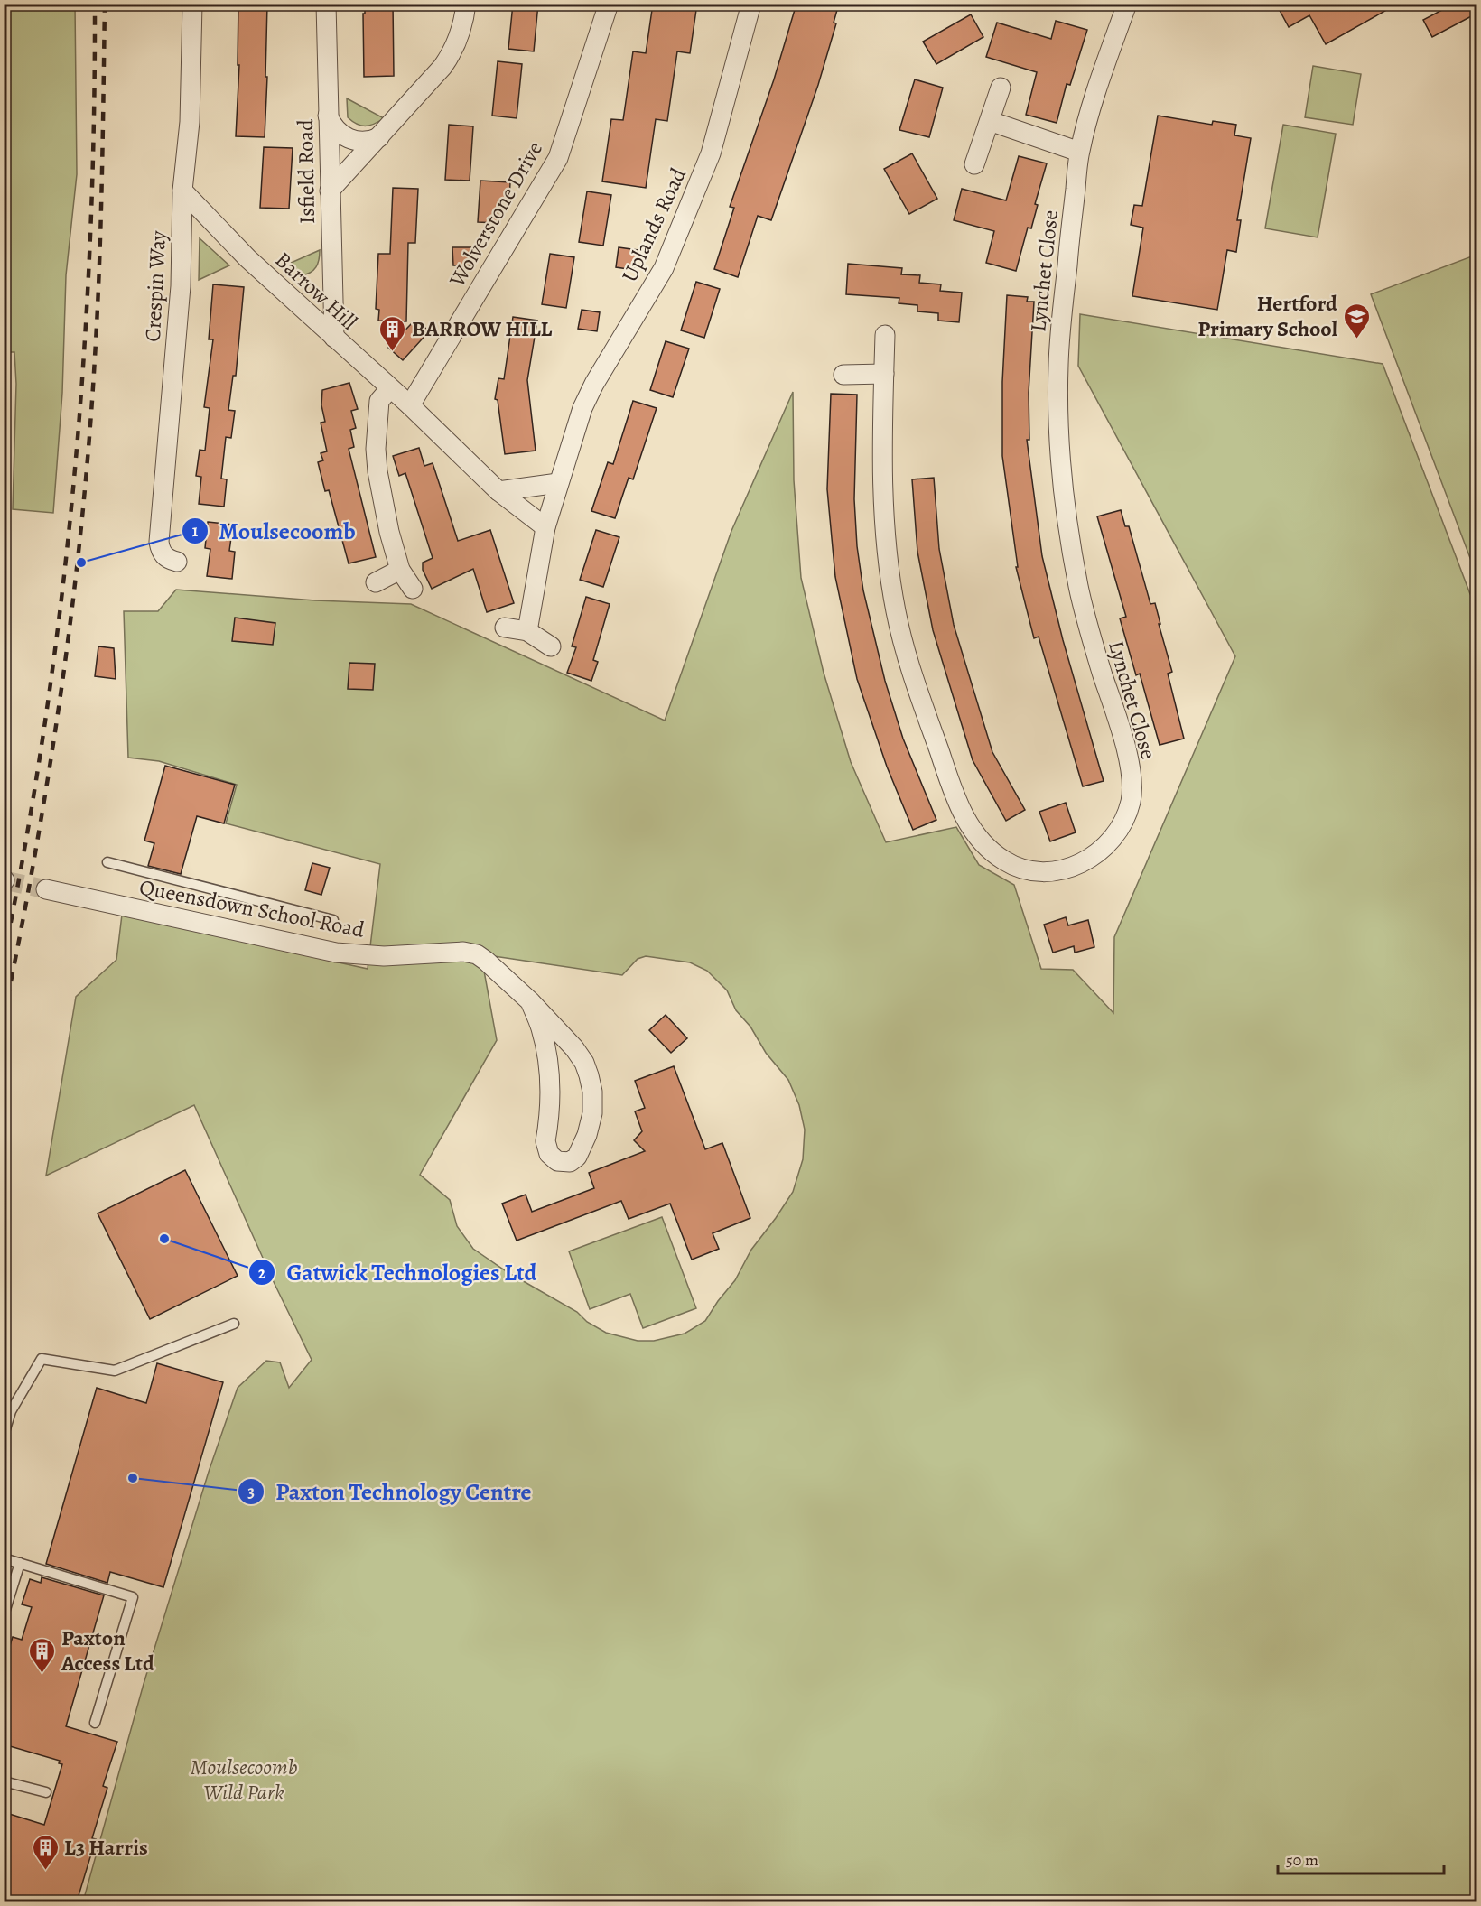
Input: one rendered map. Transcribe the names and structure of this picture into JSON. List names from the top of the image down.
{
  "streets": {
    "street": [
      "Isfield Road",
      "Wolverstone Drive",
      "Uplands Road",
      "Lynchet Close",
      "Crespin Way",
      "Barrow Hill",
      "Queensdown School Road"
    ]
  },
  "crossings": [
    ["Isfield Road", "Barrow Hill"],
    ["Wolverstone Drive", "Barrow Hill"],
    ["Uplands Road", "Barrow Hill"],
    ["Crespin Way", "Barrow Hill"]
  ],
  "parks": ["Moulsecoomb Wild Park"],
  "places": {
    "school or university": ["Hertford Primary School"],
    "building": ["BARROW HILL", "Paxton Access Ltd", "L3 Harris"],
    "other": ["Moulsecoomb", "Gatwick Technologies Ltd", "Paxton Technology Centre"]
  },
  "scale_bar": "50 m"
}
